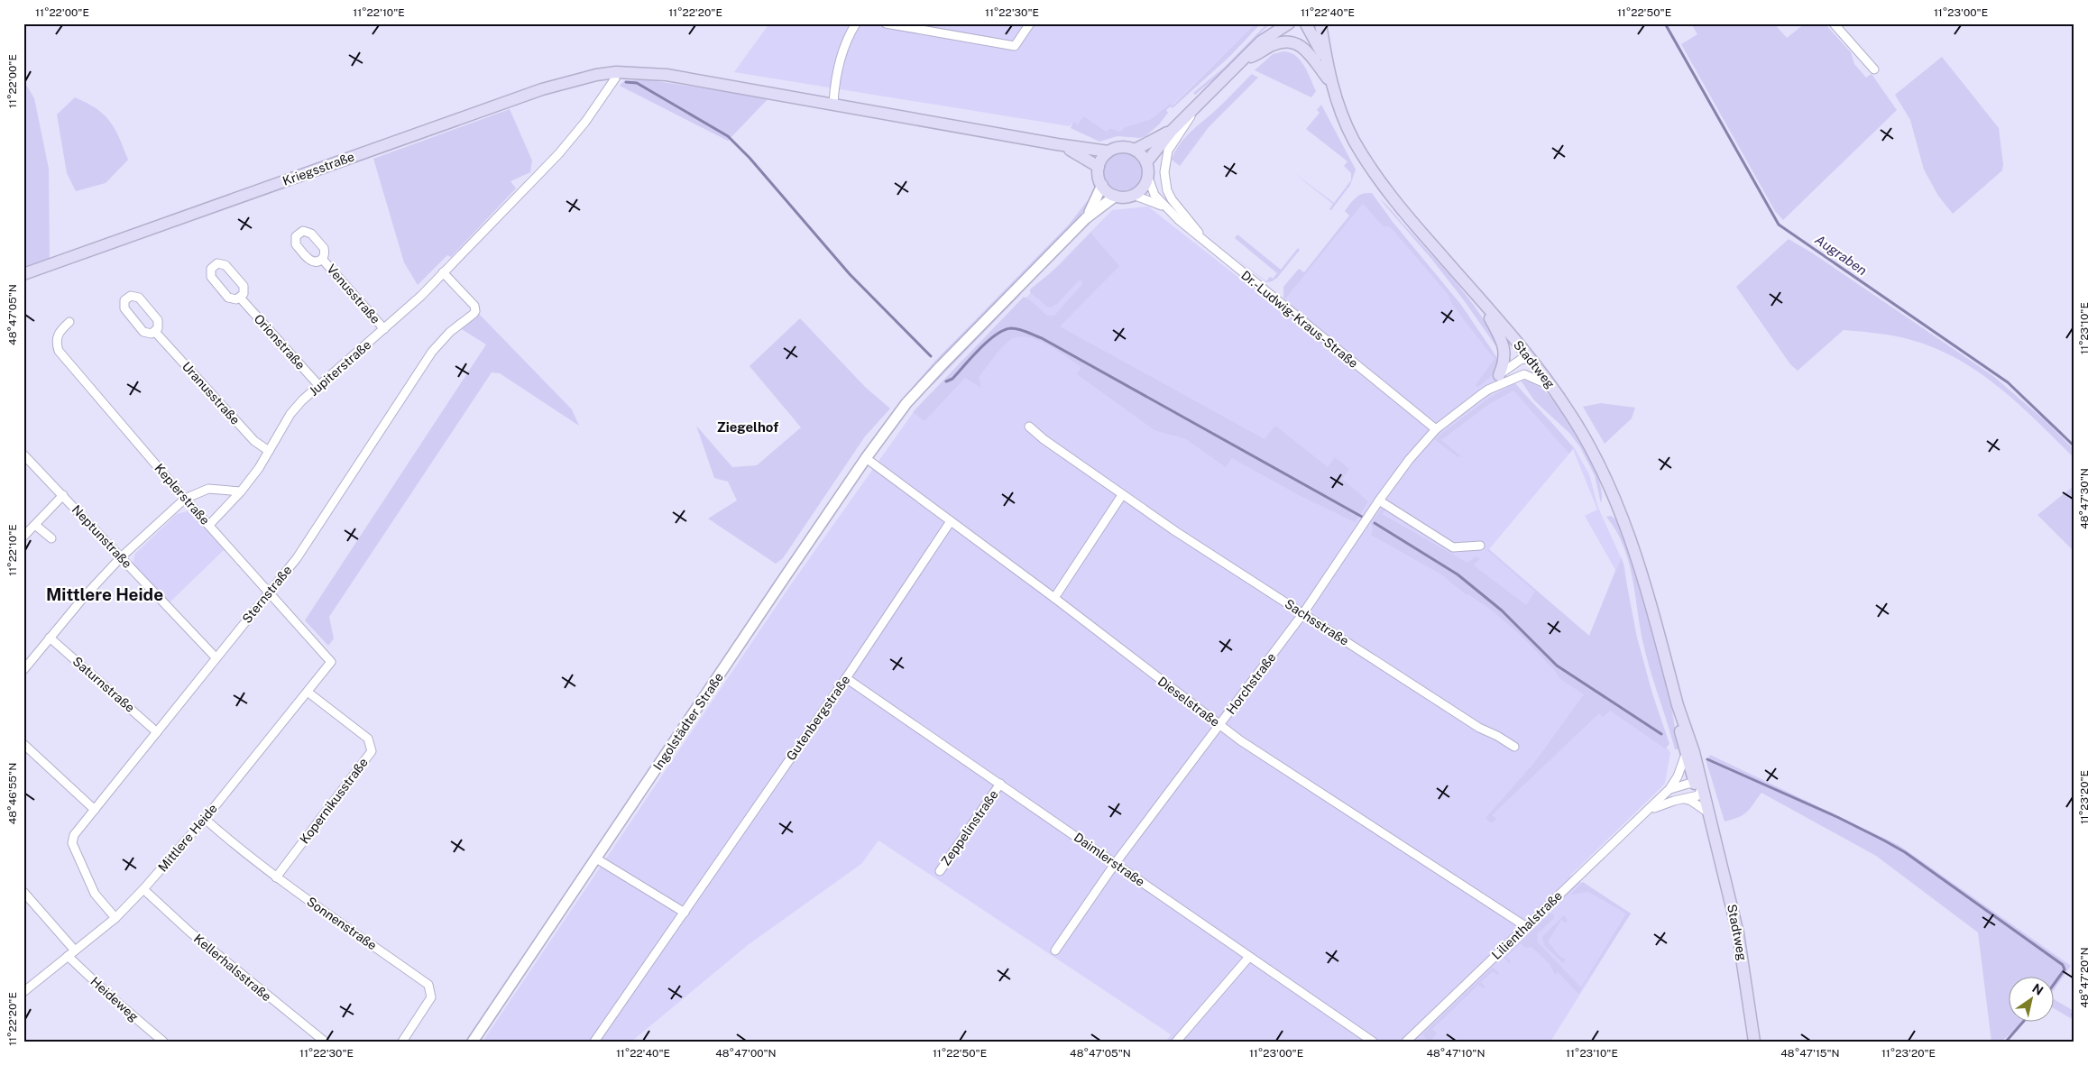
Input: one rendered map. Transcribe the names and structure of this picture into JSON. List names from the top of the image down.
{
  "streets": {
    "main road": ["Kriegsstraße", "Stadtweg"],
    "street": [
      "Venusstraße",
      "Dr.-Ludwig-Kraus-Straße",
      "Orionstraße",
      "Jupiterstraße",
      "Uranusstraße",
      "Keplerstraße",
      "Neptunstraße",
      "Sternstraße",
      "Sachsstraße",
      "Horchstraße",
      "Saturnstraße",
      "Dieselstraße",
      "Gutenbergstraße",
      "Ingolstädter Straße",
      "Kopernikusstraße",
      "Zeppelinstraße",
      "Mittlere Heide",
      "Daimlerstraße",
      "Sonnenstraße",
      "Lilienthalstraße",
      "Kellerhalsstraße",
      "Heideweg"
    ]
  },
  "crossings": [
    ["Kriegsstraße", "Jupiterstraße"],
    ["Venusstraße", "Jupiterstraße"],
    ["Dr.-Ludwig-Kraus-Straße", "Horchstraße"],
    ["Orionstraße", "Jupiterstraße"],
    ["Stadtweg", "Horchstraße"],
    ["Stadtweg", "Lilienthalstraße"],
    ["Jupiterstraße", "Uranusstraße"],
    ["Jupiterstraße", "Keplerstraße"],
    ["Jupiterstraße", "Sternstraße"],
    ["Keplerstraße", "Sternstraße"],
    ["Keplerstraße", "Mittlere Heide"],
    ["Neptunstraße", "Sternstraße"],
    ["Sternstraße", "Saturnstraße"],
    ["Sternstraße", "Mittlere Heide"],
    ["Sachsstraße", "Horchstraße"],
    ["Horchstraße", "Dieselstraße"],
    ["Horchstraße", "Daimlerstraße"],
    ["Dieselstraße", "Gutenbergstraße"],
    ["Dieselstraße", "Ingolstädter Straße"],
    ["Dieselstraße", "Lilienthalstraße"],
    ["Gutenbergstraße", "Daimlerstraße"],
    ["Kopernikusstraße", "Mittlere Heide"],
    ["Kopernikusstraße", "Sonnenstraße"],
    ["Zeppelinstraße", "Daimlerstraße"],
    ["Mittlere Heide", "Sonnenstraße"],
    ["Mittlere Heide", "Kellerhalsstraße"],
    ["Mittlere Heide", "Heideweg"]
  ],
  "districts": ["Ziegelhof", "Mittlere Heide"],
  "water": ["Augraben"],
  "north": "top right",
  "coordinates": [
    "11°22'00\"E",
    "11°22'10\"E",
    "11°22'20\"E",
    "11°22'30\"E",
    "11°22'40\"E",
    "11°22'50\"E",
    "11°23'00\"E",
    "48°47'05\"N",
    "11°23'10\"E",
    "48°47'30\"N",
    "48°46'55\"N",
    "11°23'20\"E",
    "48°47'20\"N",
    "48°47'00\"N",
    "48°47'10\"N",
    "48°47'15\"N"
  ]
}
